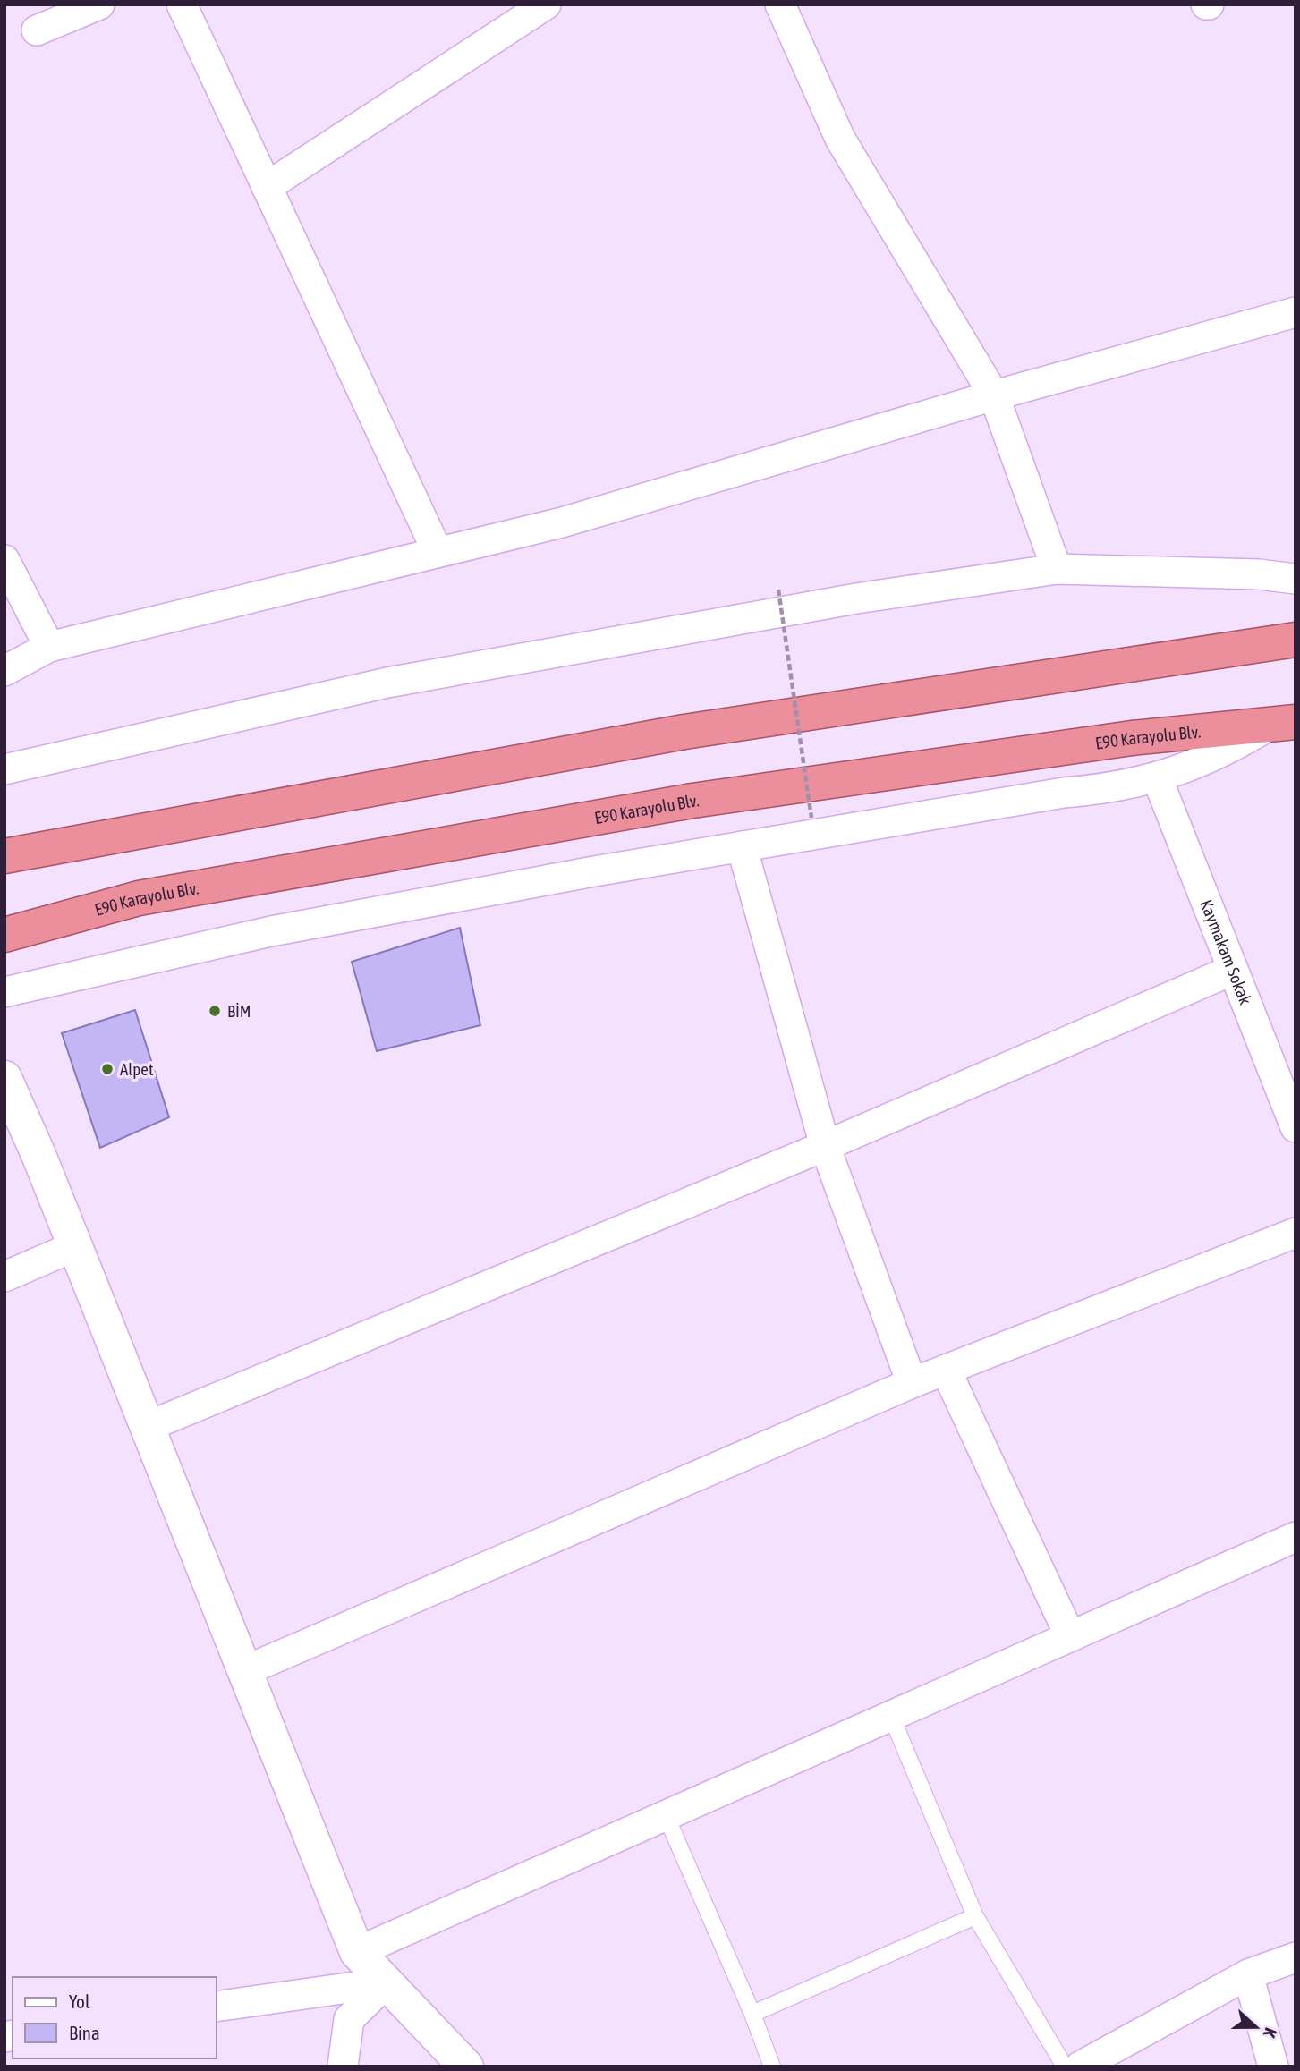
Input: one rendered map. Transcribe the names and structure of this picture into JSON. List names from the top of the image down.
{
  "streets": {
    "highway": ["E90 Karayolu Blv."],
    "street": ["Kaymakam Sokak"]
  },
  "places": ["BİM", "Alpet"],
  "legend": ["Yol", "Bina"],
  "north": "right"
}
